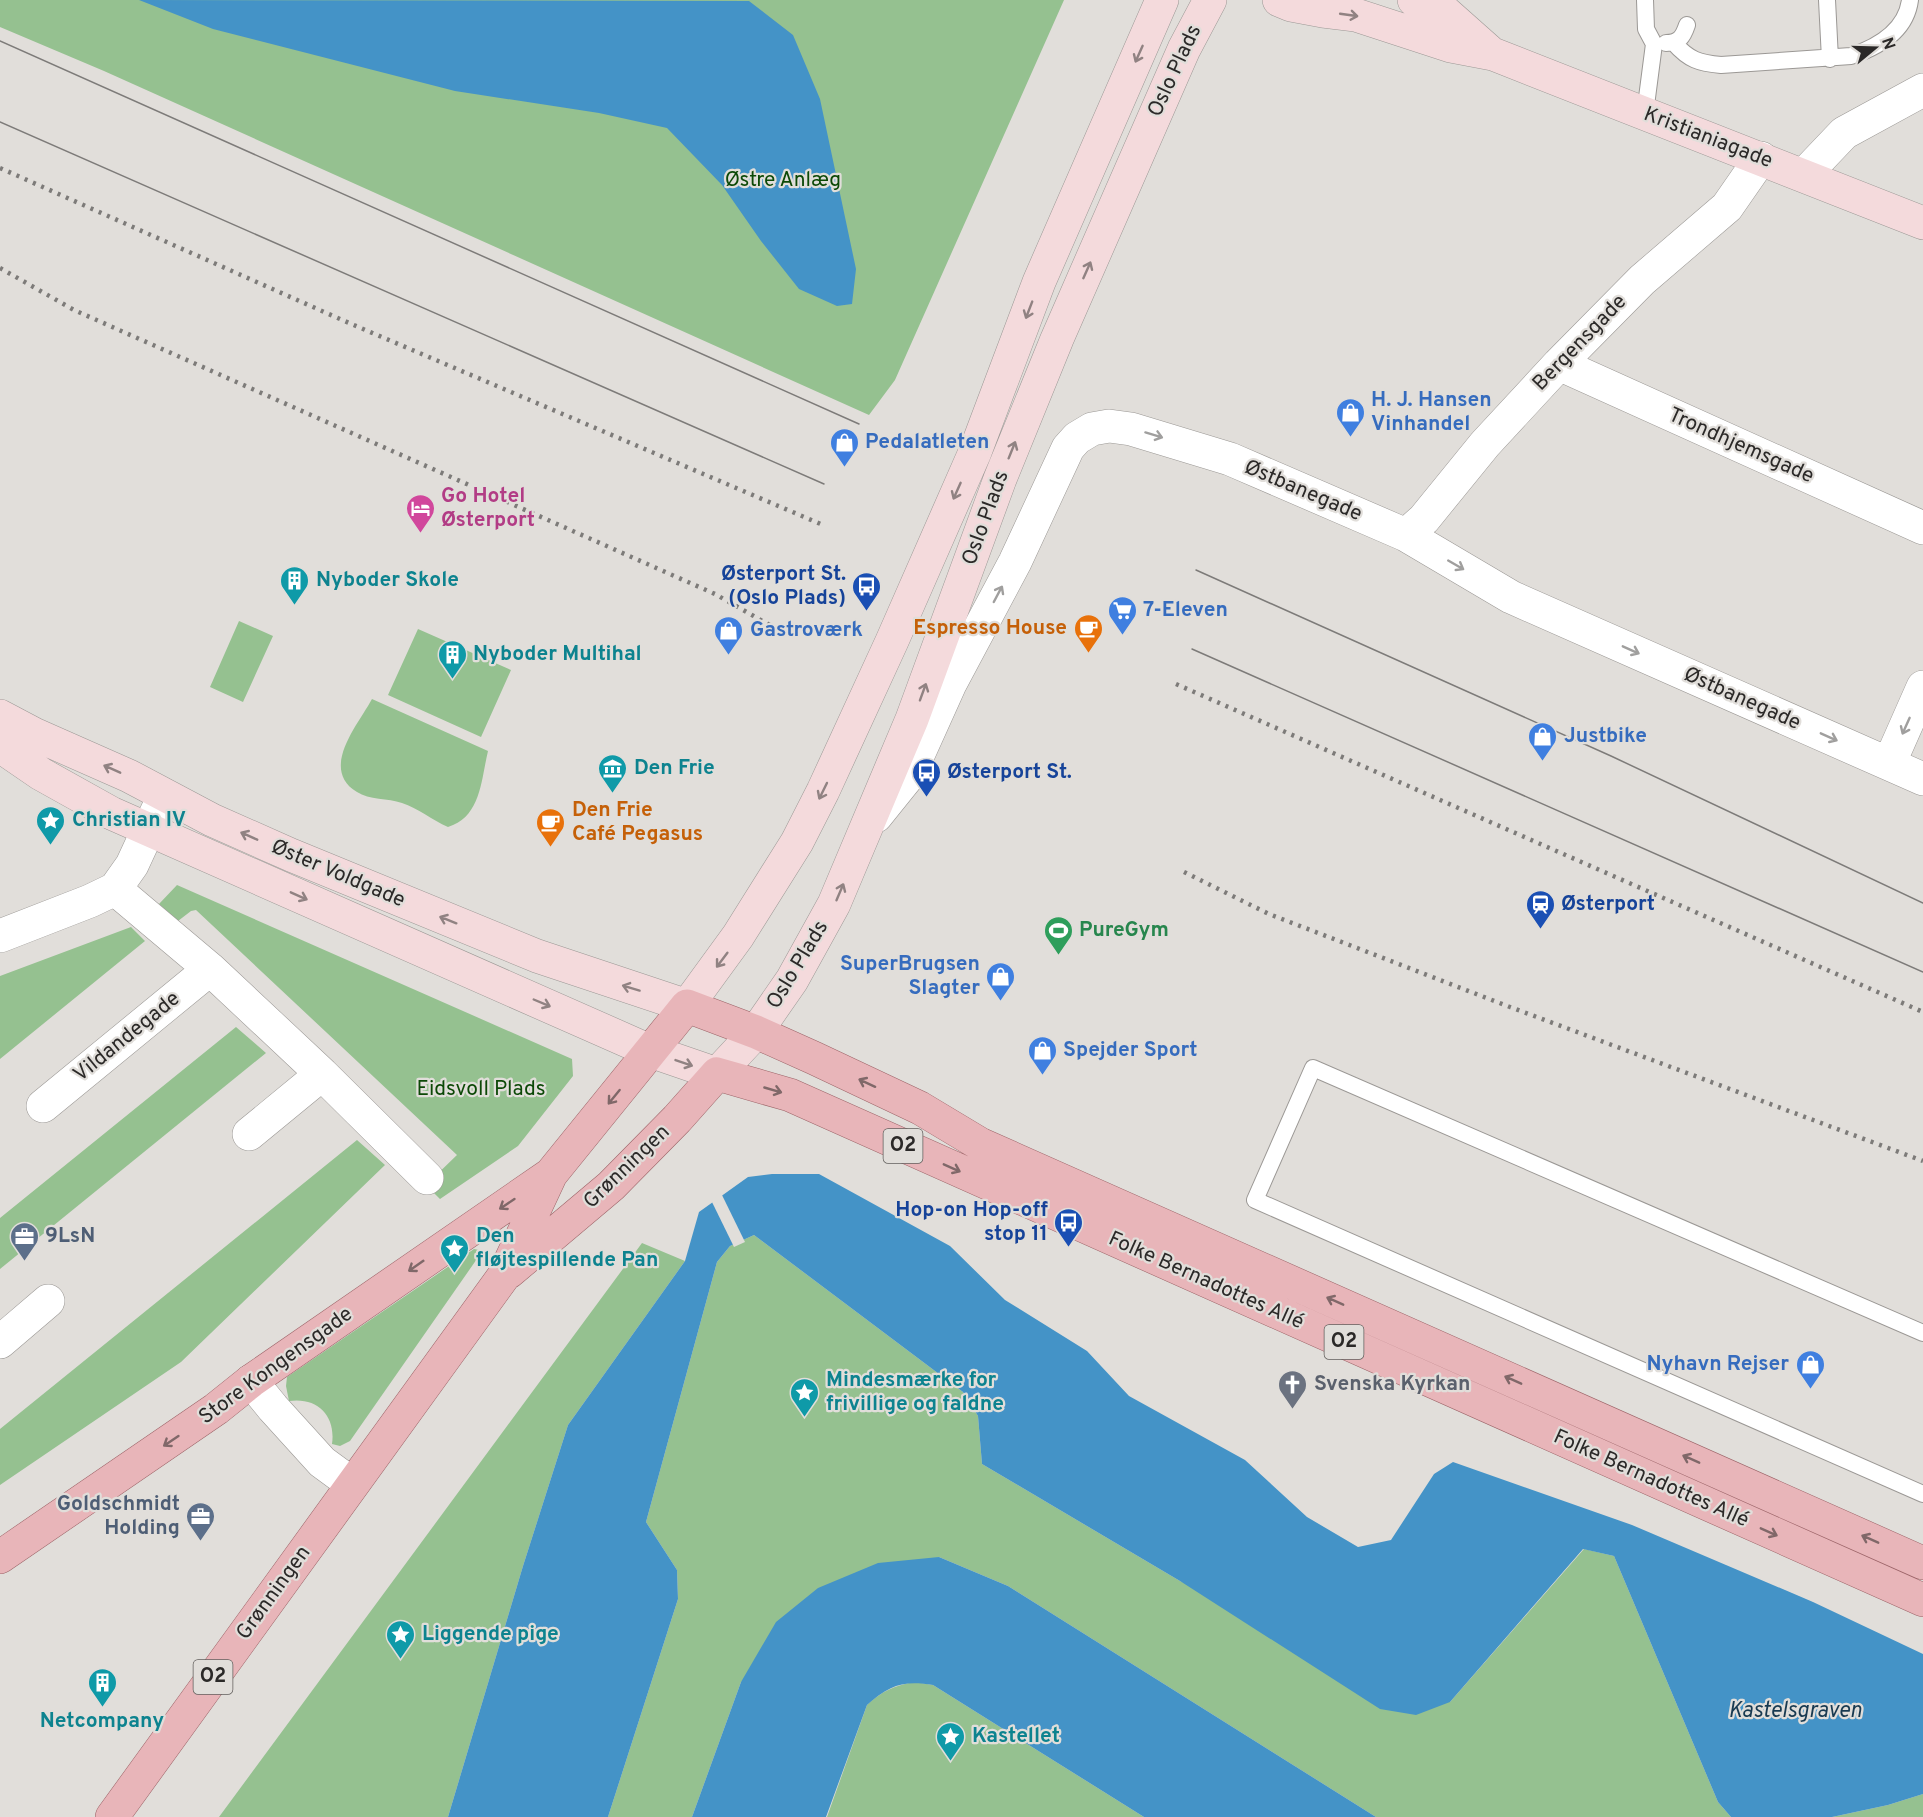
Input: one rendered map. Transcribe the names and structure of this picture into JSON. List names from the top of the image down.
{
  "streets": {
    "main road": [
      "O2",
      "Grønningen",
      "Folke Bernadottes Allé",
      "Store Kongensgade"
    ],
    "street": [
      "Oslo Plads",
      "Kristianiagade",
      "Bergensgade",
      "Trondhjemsgade",
      "Østbanegade",
      "Øster Voldgade",
      "Vildandegade"
    ]
  },
  "crossings": [
    ["Oslo Plads", "Østbanegade"],
    ["Oslo Plads", "Øster Voldgade"],
    ["Oslo Plads", "O2"],
    ["Oslo Plads", "Grønningen"],
    ["Oslo Plads", "Folke Bernadottes Allé"],
    ["Kristianiagade", "Bergensgade"],
    ["Bergensgade", "Trondhjemsgade"],
    ["Bergensgade", "Østbanegade"],
    ["Øster Voldgade", "O2"],
    ["Øster Voldgade", "Grønningen"],
    ["Øster Voldgade", "Folke Bernadottes Allé"],
    ["O2", "Grønningen"],
    ["O2", "Folke Bernadottes Allé"],
    ["Grønningen", "Folke Bernadottes Allé"],
    ["Grønningen", "Store Kongensgade"]
  ],
  "one_way": ["Store Kongensgade"],
  "water": ["Kastelsgraven"],
  "parks": ["Østre Anlæg", "Eidsvoll Plads"],
  "places": {
    "shop": [
      "H. J. Hansen Vinhandel",
      "Pedalatleten",
      "Gastroværk",
      "Justbike",
      "SuperBrugsen Slagter",
      "Spejder Sport",
      "Nyhavn Rejser"
    ],
    "hotel": ["Go Hotel Østerport"],
    "building": ["Nyboder Skole", "Nyboder Multihal", "Netcompany"],
    "bus stop": ["Østerport St. (Oslo Plads)", "Østerport St.", "Hop-on Hop-off stop 11"],
    "supermarket": ["7-Eleven"],
    "cafe": ["Espresso House", "Den Frie Café Pegasus"],
    "museum": ["Den Frie"],
    "place": [
      "Christian IV",
      "Den fløjtespillende Pan",
      "Mindesmærke for frivillige og faldne",
      "Liggende pige",
      "Kastellet"
    ],
    "station": ["Østerport"],
    "sports": ["PureGym"],
    "office": ["9LsN", "Goldschmidt Holding"],
    "church": ["Svenska Kyrkan"]
  },
  "north": "right"
}
